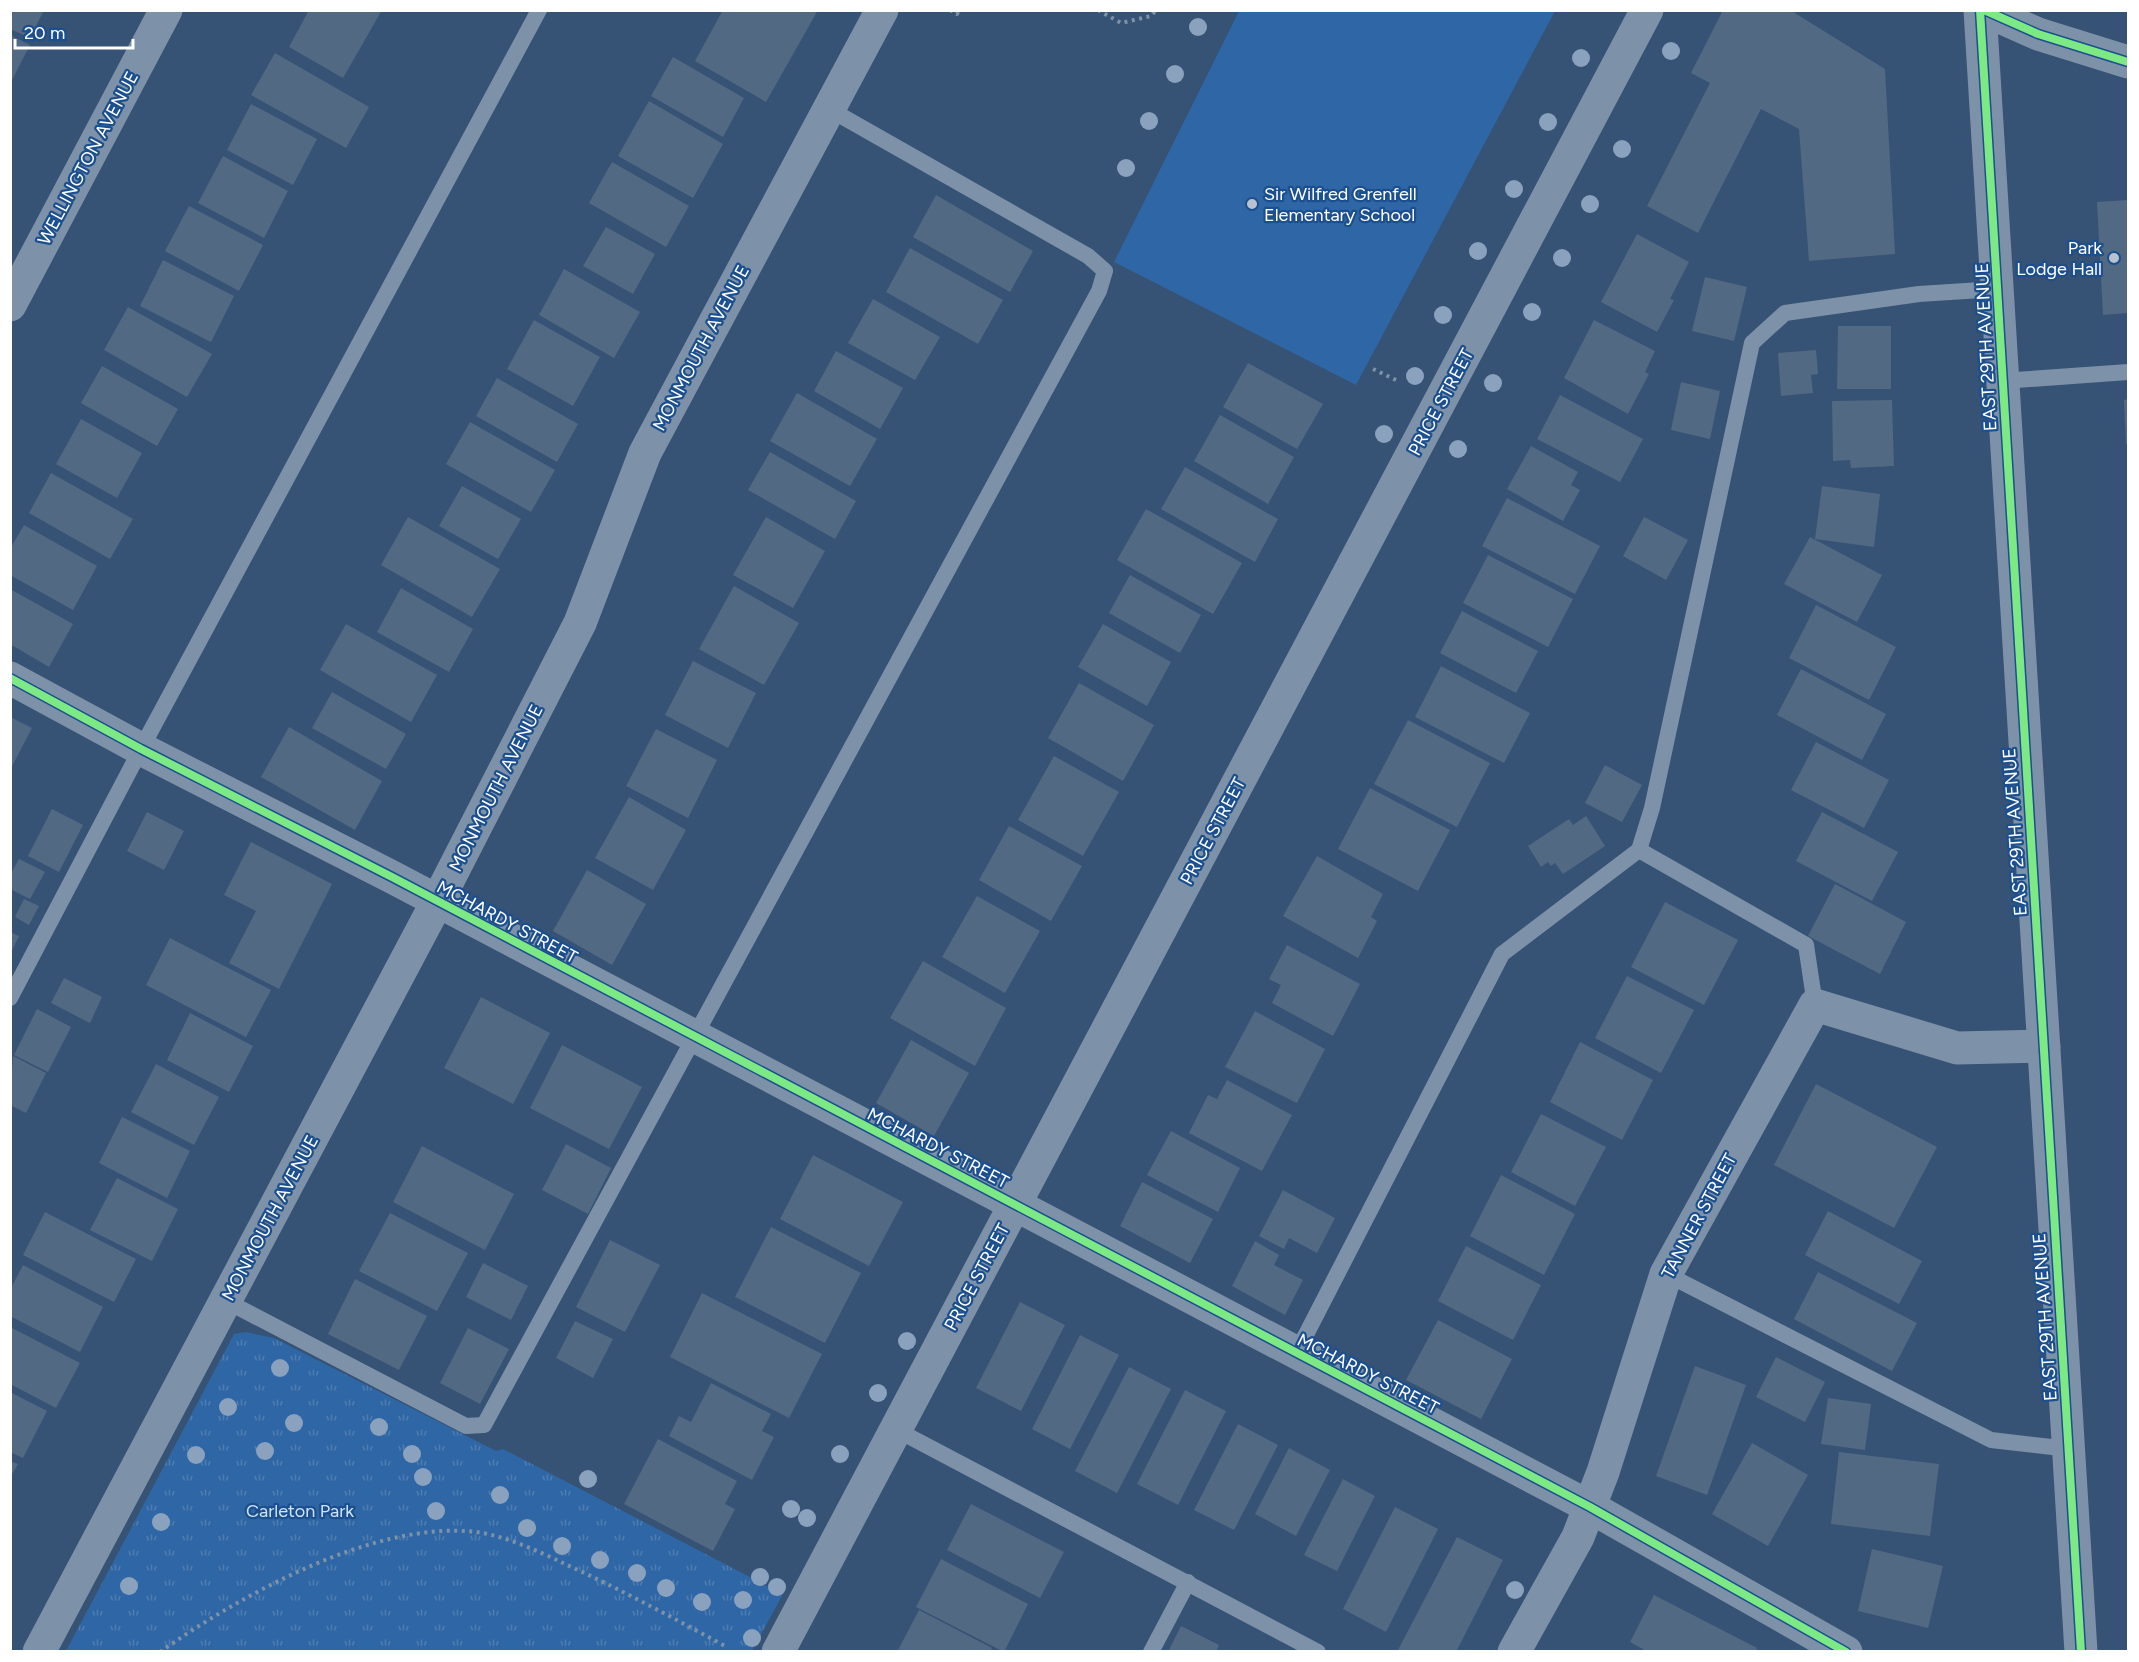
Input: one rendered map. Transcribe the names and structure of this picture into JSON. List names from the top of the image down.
{
  "streets": {
    "street": [
      "WELLINGTON AVENUE",
      "EAST 29TH AVENUE",
      "MONMOUTH AVENUE",
      "PRICE STREET",
      "MCHARDY STREET",
      "TANNER STREET"
    ]
  },
  "crossings": [
    ["MONMOUTH AVENUE", "MCHARDY STREET"],
    ["PRICE STREET", "MCHARDY STREET"],
    ["MCHARDY STREET", "TANNER STREET"]
  ],
  "parks": ["Carleton Park"],
  "places": ["Sir Wilfred Grenfell Elementary School", "Park Lodge Hall"],
  "scale_bar": "20 m"
}
